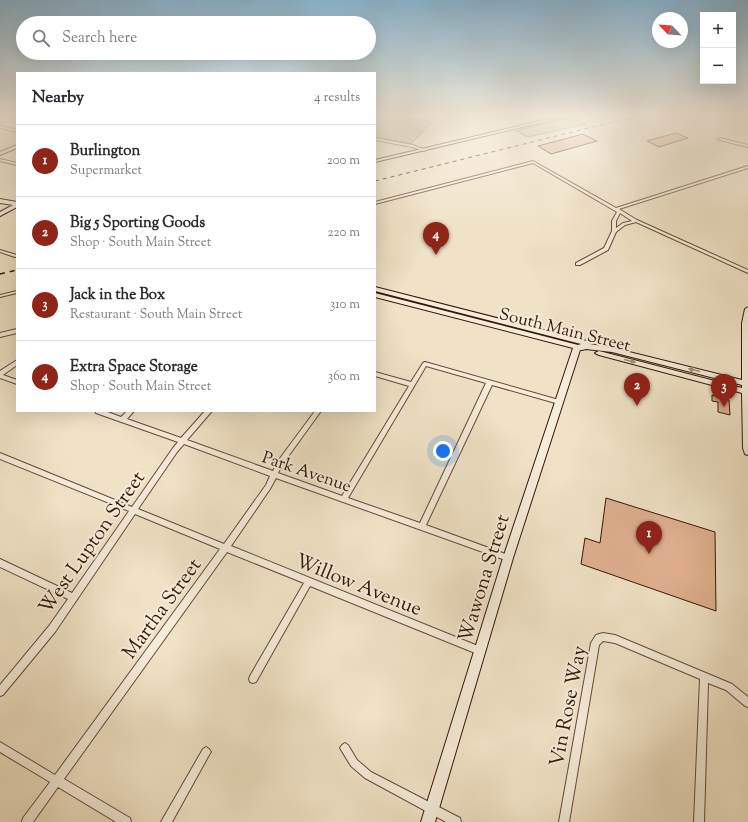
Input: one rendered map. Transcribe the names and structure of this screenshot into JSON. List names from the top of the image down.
{
  "streets": {
    "main road": ["South Main Street", "Wawona Street"],
    "street": [
      "Park Avenue",
      "West Lupton Street",
      "Willow Avenue",
      "Martha Street",
      "Vin Rose Way"
    ]
  },
  "crossings": [
    ["South Main Street", "Wawona Street"],
    ["Park Avenue", "West Lupton Street"],
    ["Park Avenue", "Wawona Street"],
    ["Park Avenue", "Martha Street"],
    ["West Lupton Street", "Willow Avenue"],
    ["Wawona Street", "Willow Avenue"],
    ["Willow Avenue", "Martha Street"]
  ],
  "north": "top left",
  "page": {
    "map_buttons": ["+", "−"],
    "search": "Search here",
    "heading": ["Nearby", "4 results"],
    "list": [
      {
        "mark": "1",
        "name": "Burlington",
        "note": "Supermarket",
        "value": "200 m"
      },
      {
        "mark": "2",
        "name": "Big 5 Sporting Goods",
        "note": "Shop · South Main Street",
        "value": "220 m"
      },
      {
        "mark": "3",
        "name": "Jack in the Box",
        "note": "Restaurant · South Main Street",
        "value": "310 m"
      },
      {
        "mark": "4",
        "name": "Extra Space Storage",
        "note": "Shop · South Main Street",
        "value": "360 m"
      }
    ],
    "pins": [
      "4",
      "2",
      "3",
      "1"
    ]
  }
}
